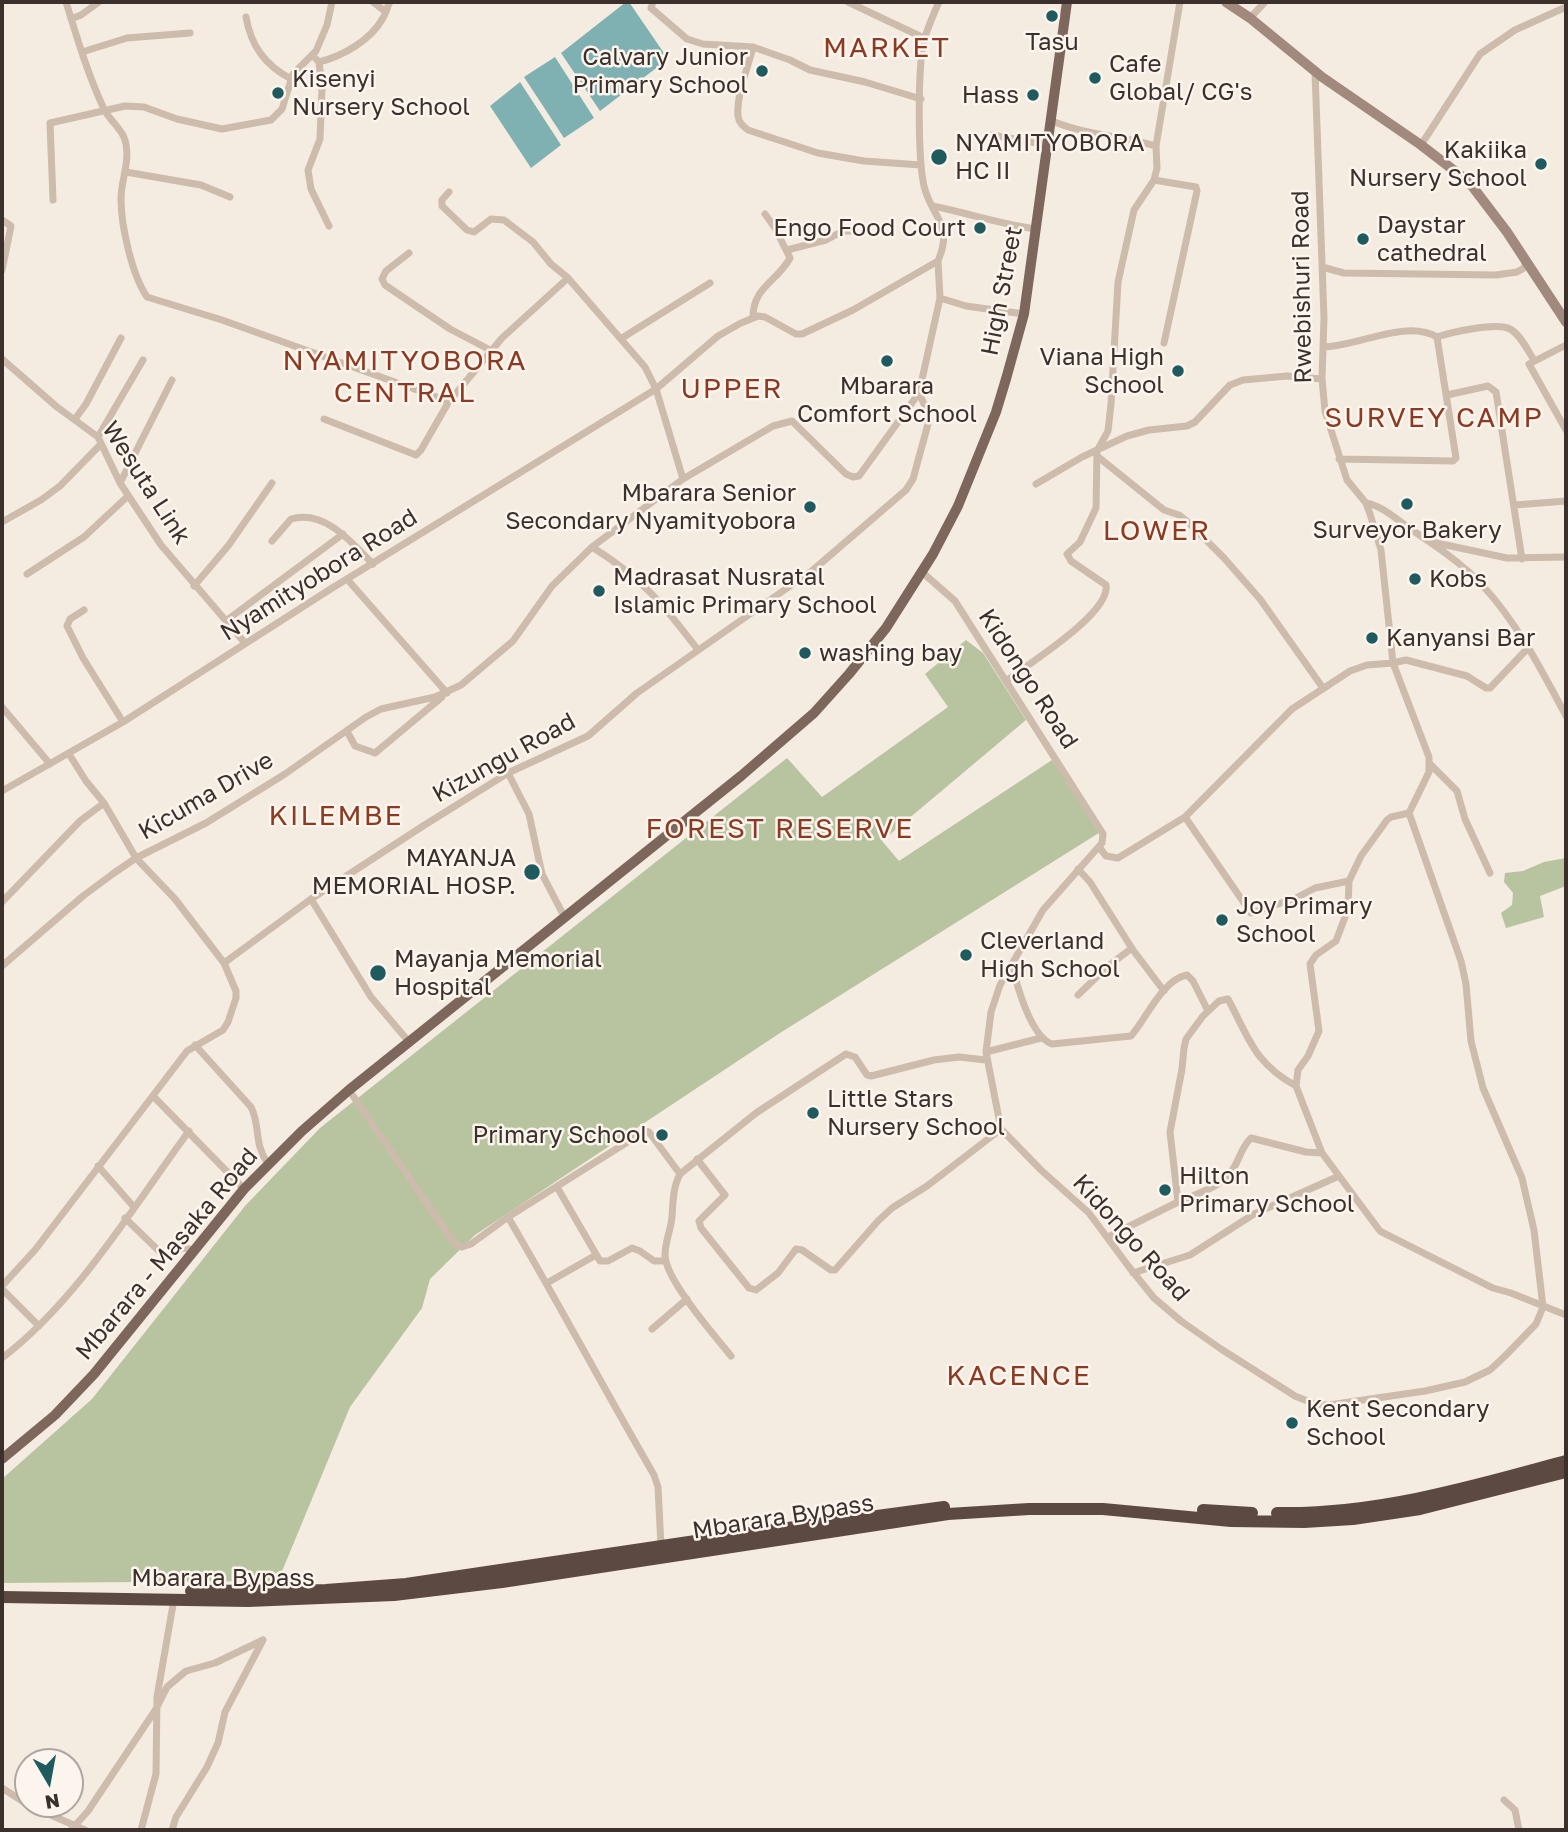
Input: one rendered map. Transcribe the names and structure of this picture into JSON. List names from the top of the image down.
{
  "streets": {
    "highway": ["Mbarara Bypass"],
    "main road": ["High Street", "Mbarara - Masaka Road"],
    "street": [
      "Rwebishuri Road",
      "Wesuta Link",
      "Nyamityobora Road",
      "Kidongo Road",
      "Kizungu Road",
      "Kicuma Drive"
    ]
  },
  "crossings": [
    ["High Street", "Kidongo Road"],
    ["High Street", "Mbarara - Masaka Road"],
    ["Wesuta Link", "Nyamityobora Road"],
    ["Kidongo Road", "Mbarara - Masaka Road"]
  ],
  "districts": [
    "MARKET",
    "NYAMITYOBORA CENTRAL",
    "UPPER",
    "SURVEY CAMP",
    "LOWER",
    "KILEMBE",
    "FOREST RESERVE",
    "KACENCE"
  ],
  "places": [
    "Tasu",
    "Calvary Junior Primary School",
    "Cafe Global/ CG's",
    "Kisenyi Nursery School",
    "Hass",
    "NYAMITYOBORA HC II",
    "Kakiika Nursery School",
    "Engo Food Court",
    "Daystar cathedral",
    "Mbarara Comfort School",
    "Viana High School",
    "Surveyor Bakery",
    "Mbarara Senior Secondary Nyamityobora",
    "Kobs",
    "Madrasat Nusratal Islamic Primary School",
    "Kanyansi Bar",
    "washing bay",
    "MAYANJA MEMORIAL HOSP.",
    "Joy Primary School",
    "Cleverland High School",
    "Mayanja Memorial Hospital",
    "Little Stars Nursery School",
    "Primary School",
    "Hilton Primary School",
    "Kent Secondary School"
  ],
  "north": "bottom"
}
